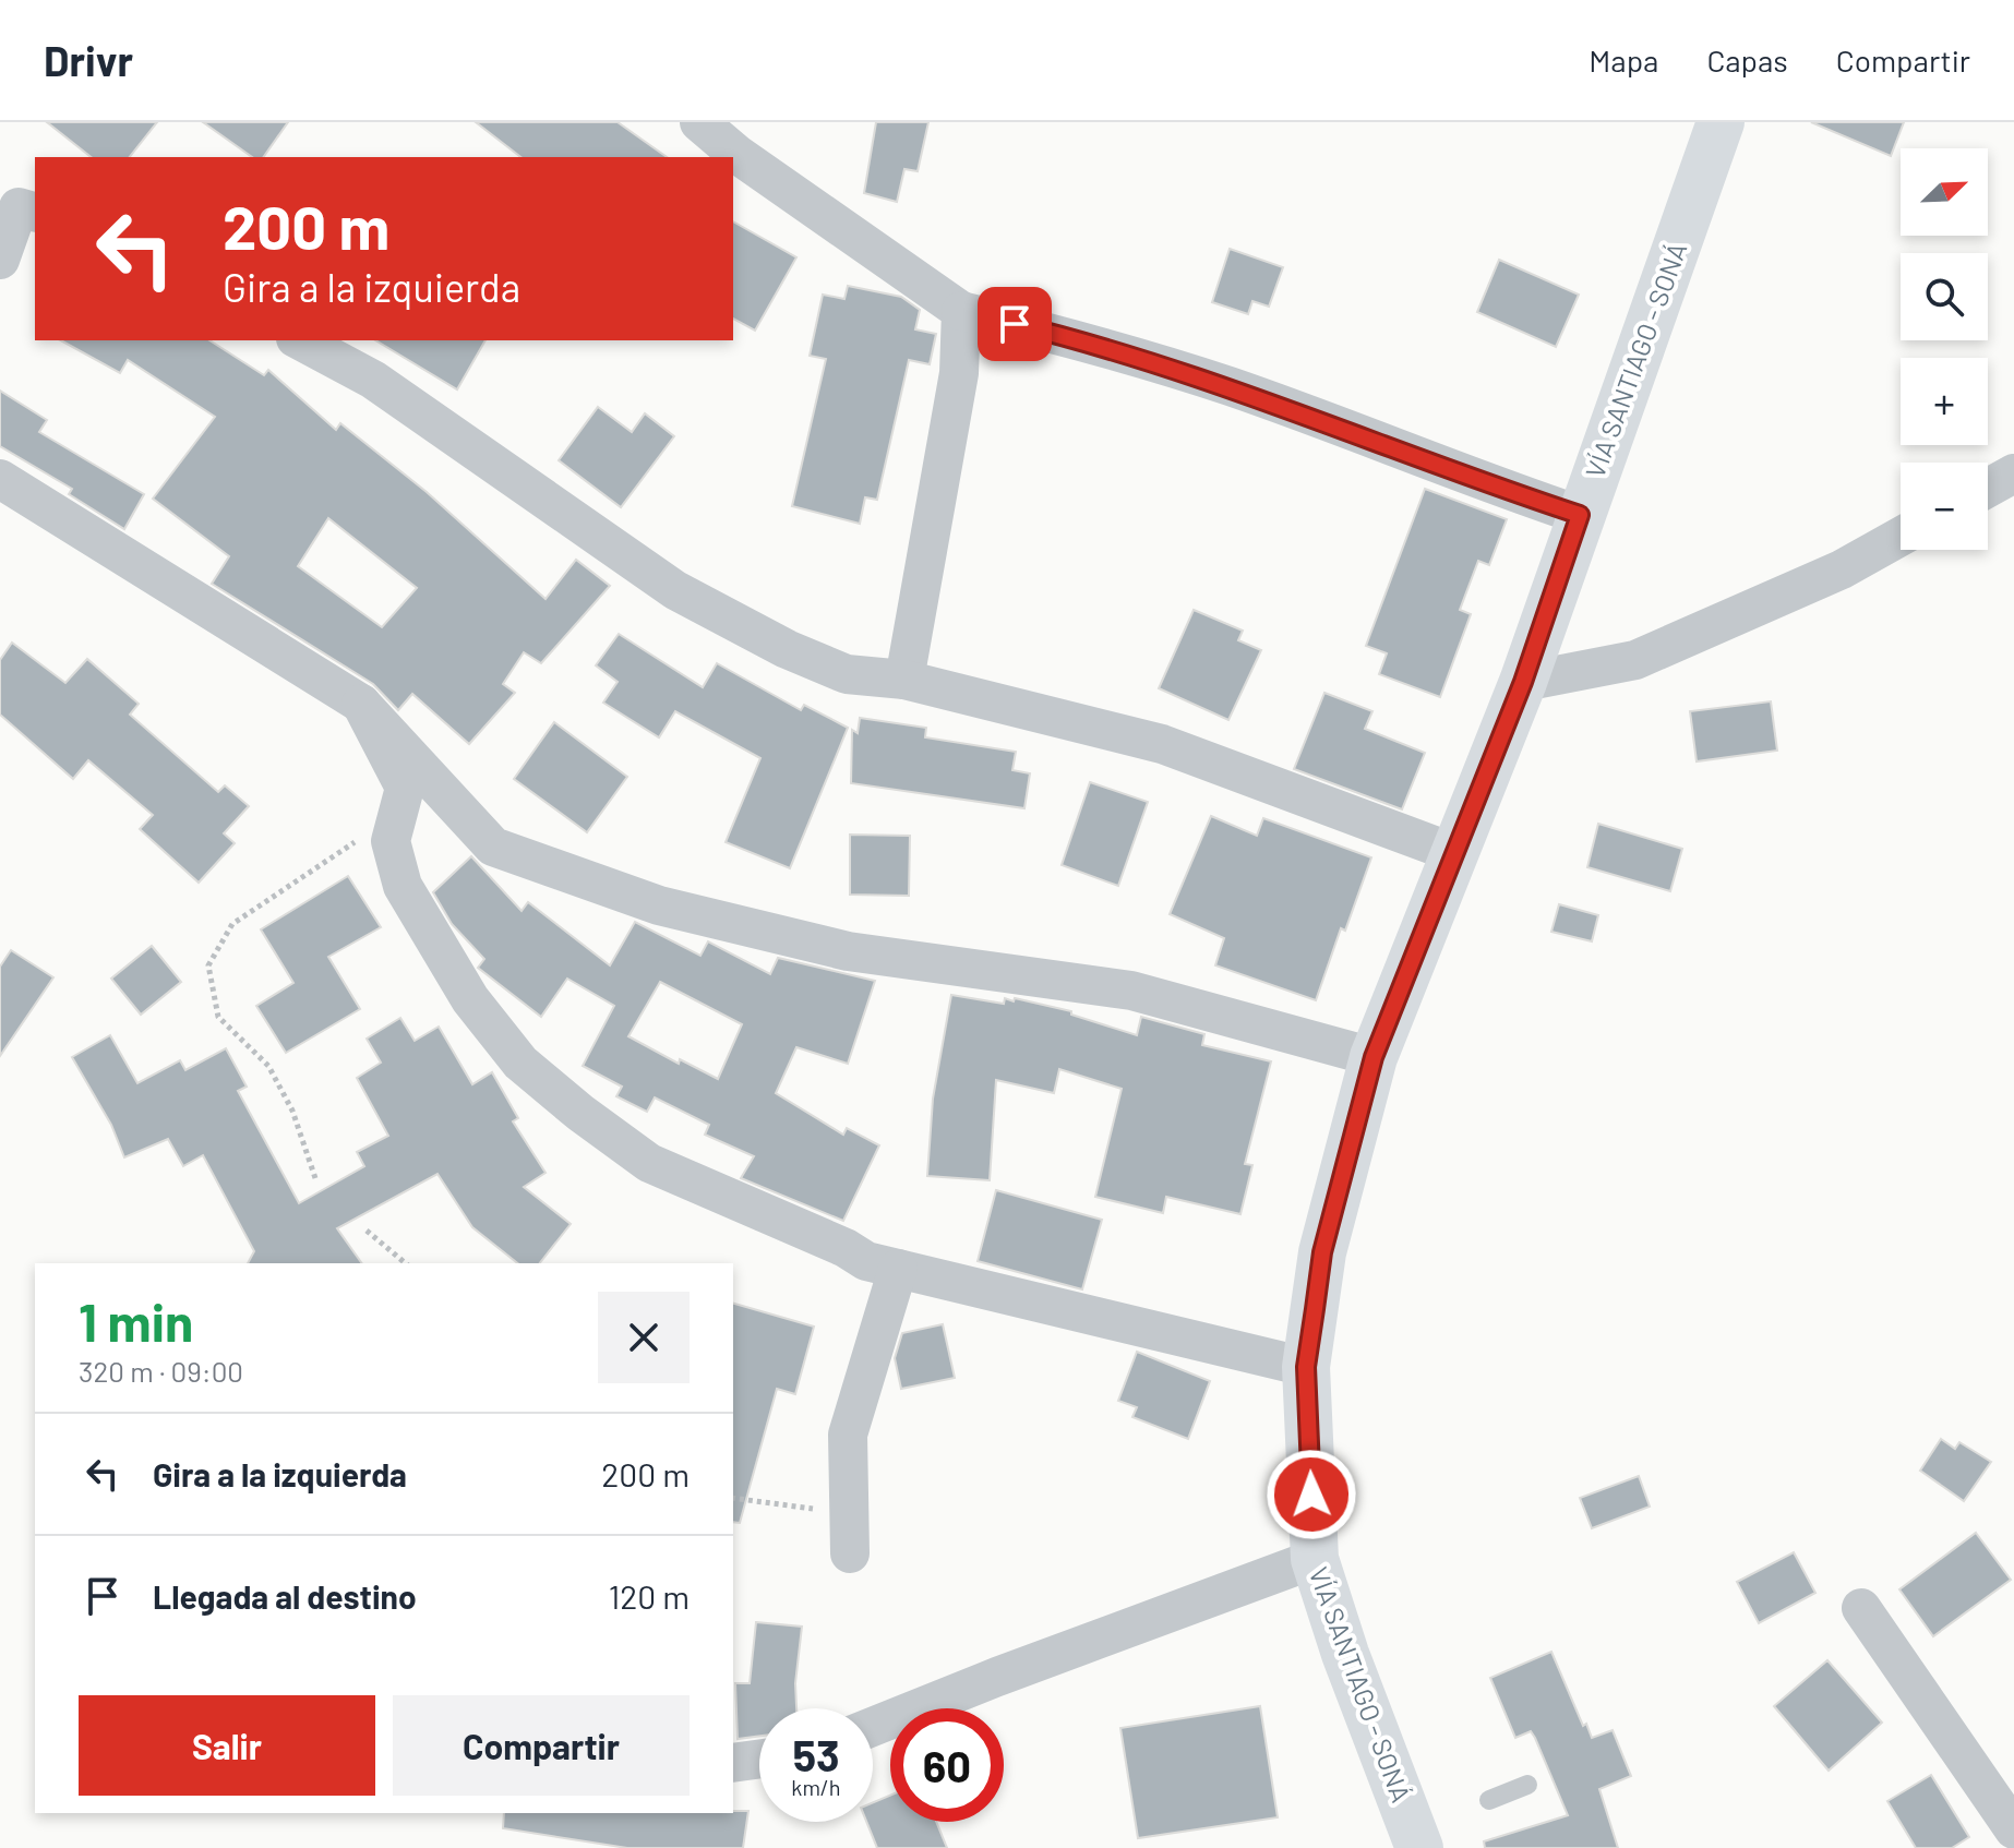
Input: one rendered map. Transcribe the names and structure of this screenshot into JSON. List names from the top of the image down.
{
  "streets": {
    "main road": ["VÍA SANTIAGO - SONÁ"]
  },
  "north": "top right",
  "page": {
    "header": "Drivr",
    "nav": ["Mapa", "Capas", "Compartir"],
    "map_buttons": ["+", "−"],
    "turn": ["200 m", "Gira a la izquierda"],
    "heading": ["1 min", "320 m · 09:00"],
    "list": [
      {
        "name": "Gira a la izquierda",
        "value": "200 m"
      },
      {
        "name": "Llegada al destino",
        "value": "120 m"
      }
    ],
    "buttons": ["Salir", "Compartir"],
    "speed": "53 km/h",
    "limit": "60"
  }
}
